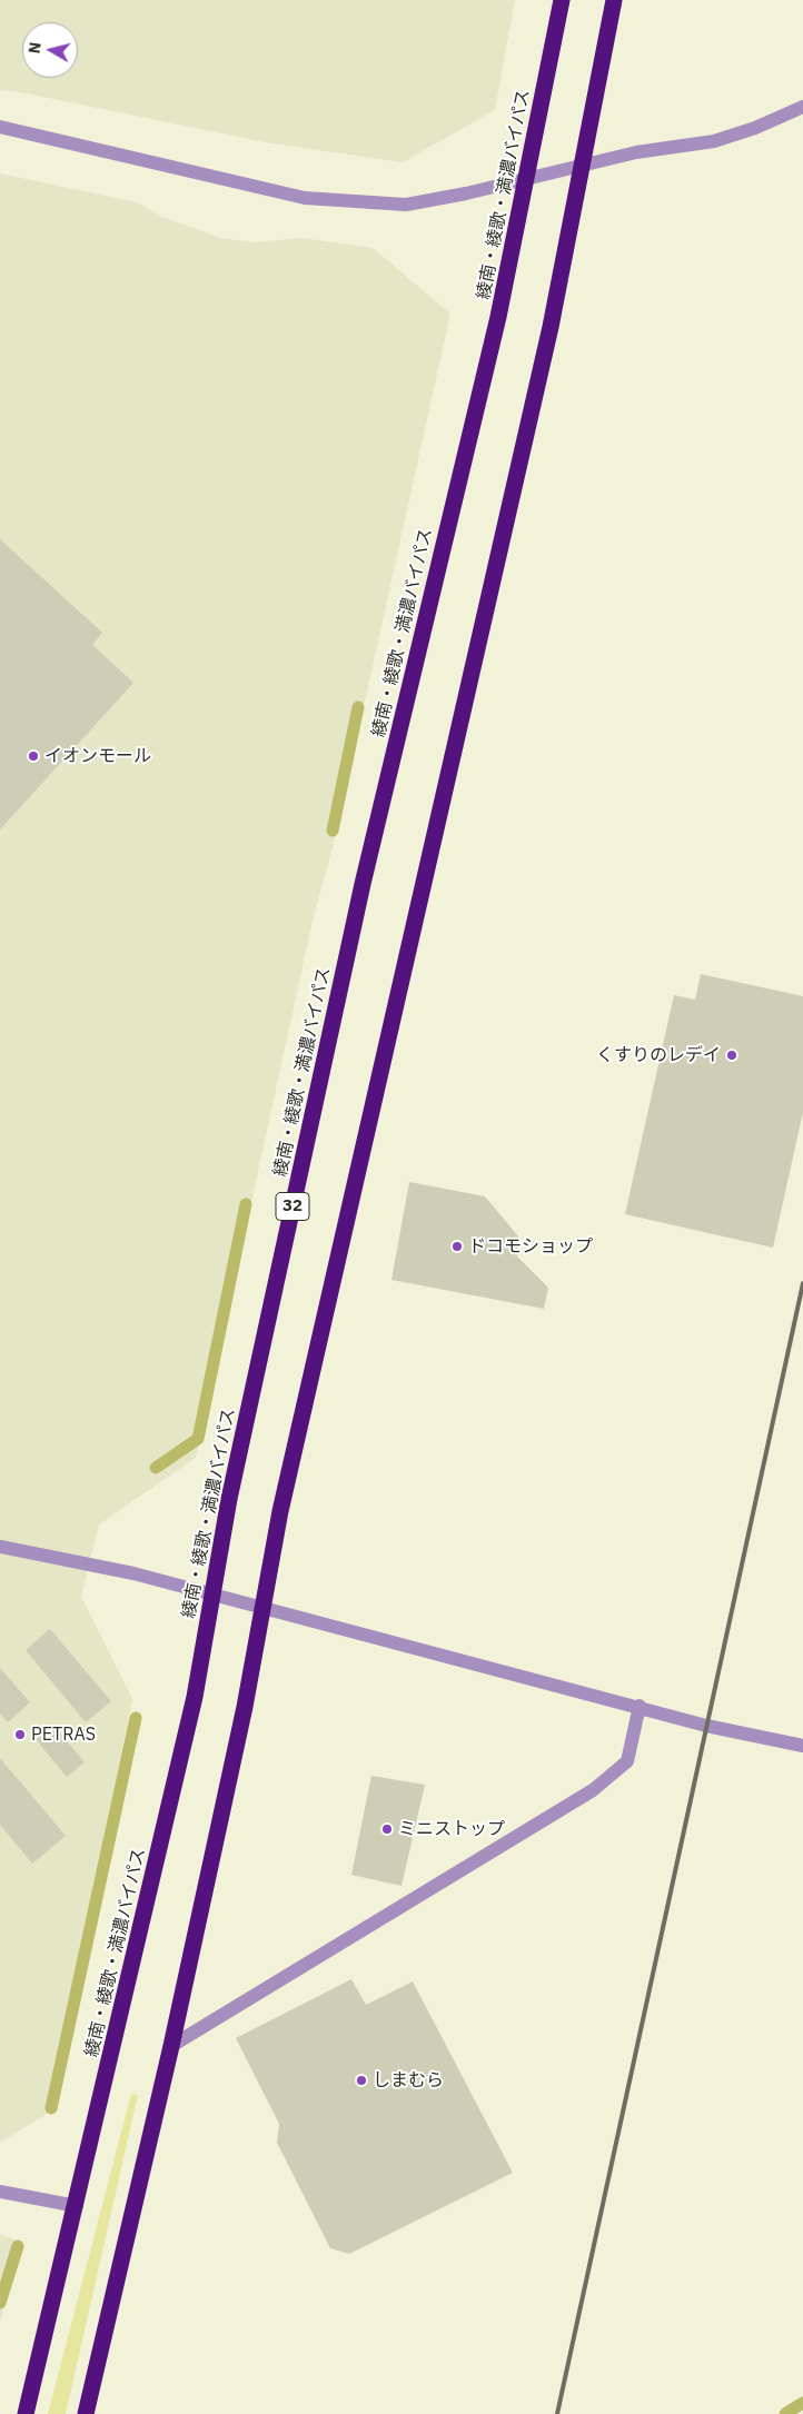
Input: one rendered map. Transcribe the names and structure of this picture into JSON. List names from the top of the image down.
{
  "streets": {
    "highway": ["綾南・綾歌・満濃バイパス", "32"]
  },
  "places": [
    "イオンモール",
    "くすりのレデイ",
    "ドコモショップ",
    "PETRAS",
    "ミニストップ",
    "しまむら"
  ],
  "north": "left"
}
